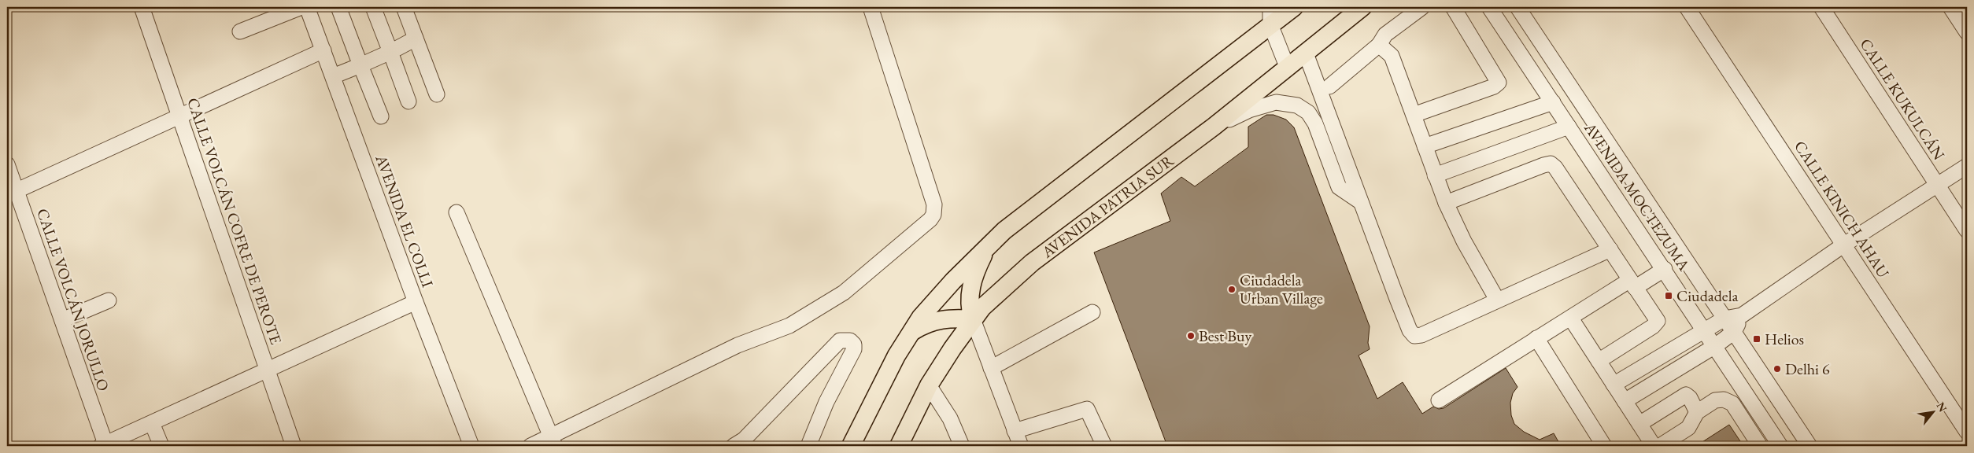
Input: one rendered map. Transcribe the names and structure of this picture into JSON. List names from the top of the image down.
{
  "streets": {
    "main road": ["AVENIDA PATRIA SUR"],
    "street": [
      "CALLE KUKULCÁN",
      "AVENIDA MOCTEZUMA",
      "CALLE KINICH AHAU",
      "CALLE VOLCÁN COFRE DE PEROTE",
      "AVENIDA EL COLLI",
      "CALLE VOLCÁN JORULLO"
    ]
  },
  "places": {
    "other": ["Ciudadela Urban Village", "Best Buy", "Delhi 6"],
    "transit": ["Ciudadela", "Helios"]
  },
  "north": "top right"
}
